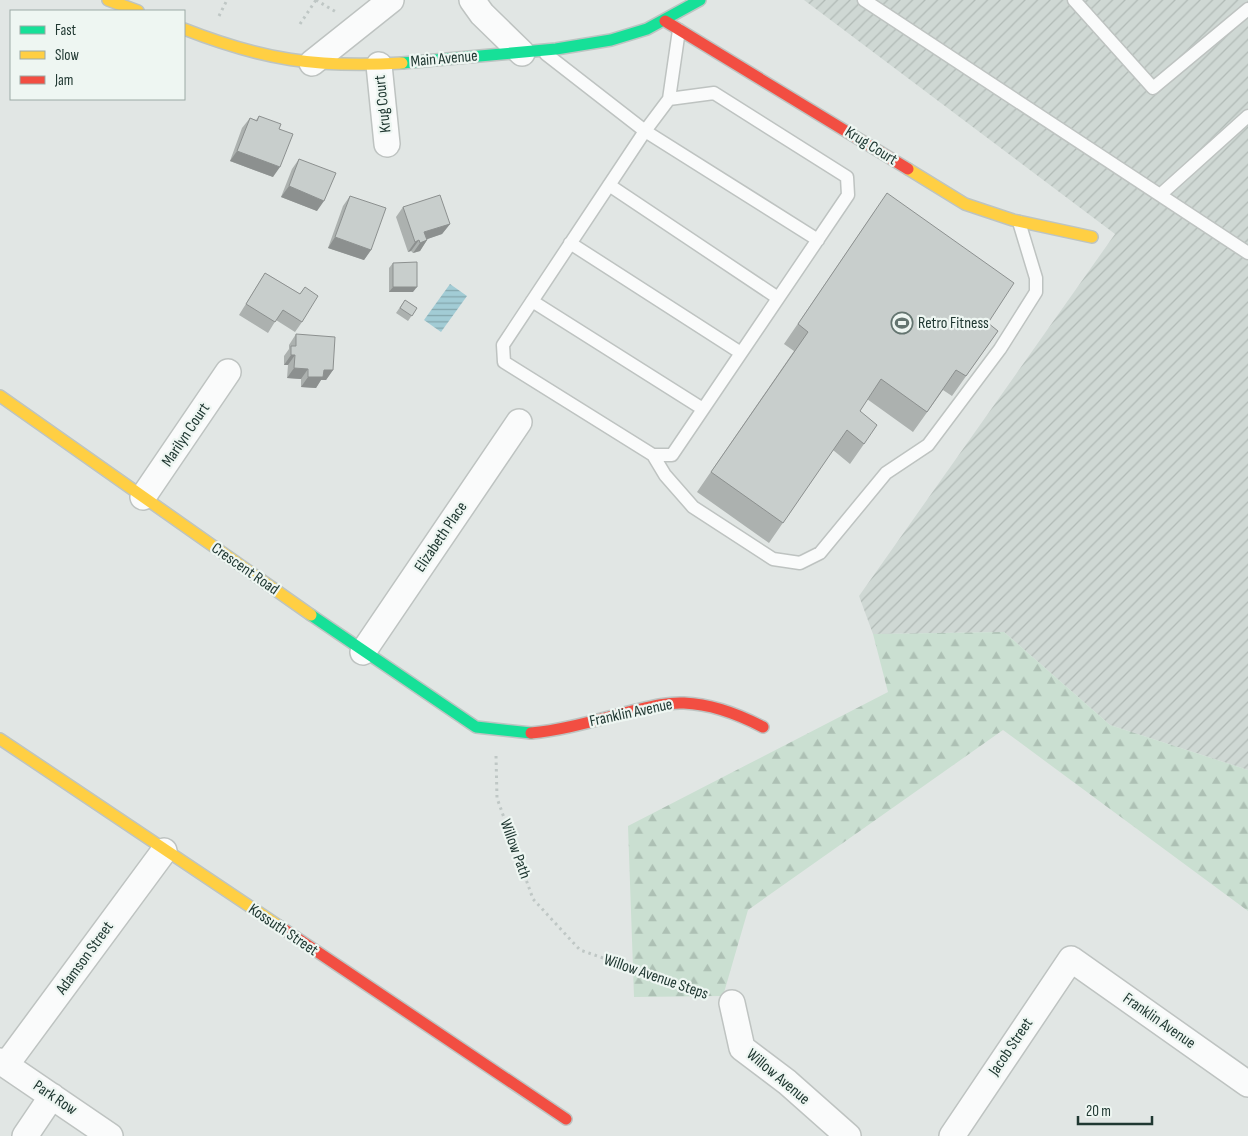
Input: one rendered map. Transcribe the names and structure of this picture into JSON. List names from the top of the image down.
{
  "streets": {
    "street": [
      "Main Avenue",
      "Krug Court",
      "Marilyn Court",
      "Elizabeth Place",
      "Crescent Road",
      "Franklin Avenue",
      "Kossuth Street",
      "Adamson Street",
      "Jacob Street",
      "Willow Avenue",
      "Park Row"
    ],
    "path": ["Willow Path", "Willow Avenue Steps"]
  },
  "crossings": [
    ["Main Avenue", "Krug Court"],
    ["Marilyn Court", "Crescent Road"],
    ["Elizabeth Place", "Crescent Road"],
    ["Crescent Road", "Franklin Avenue"],
    ["Crescent Road", "Willow Path"],
    ["Franklin Avenue", "Willow Path"],
    ["Franklin Avenue", "Jacob Street"],
    ["Willow Path", "Willow Avenue Steps"],
    ["Kossuth Street", "Adamson Street"],
    ["Adamson Street", "Park Row"],
    ["Willow Avenue Steps", "Willow Avenue"]
  ],
  "places": {
    "sports": ["Retro Fitness"]
  },
  "legend": ["Fast", "Slow", "Jam"],
  "scale_bar": "20 m"
}
